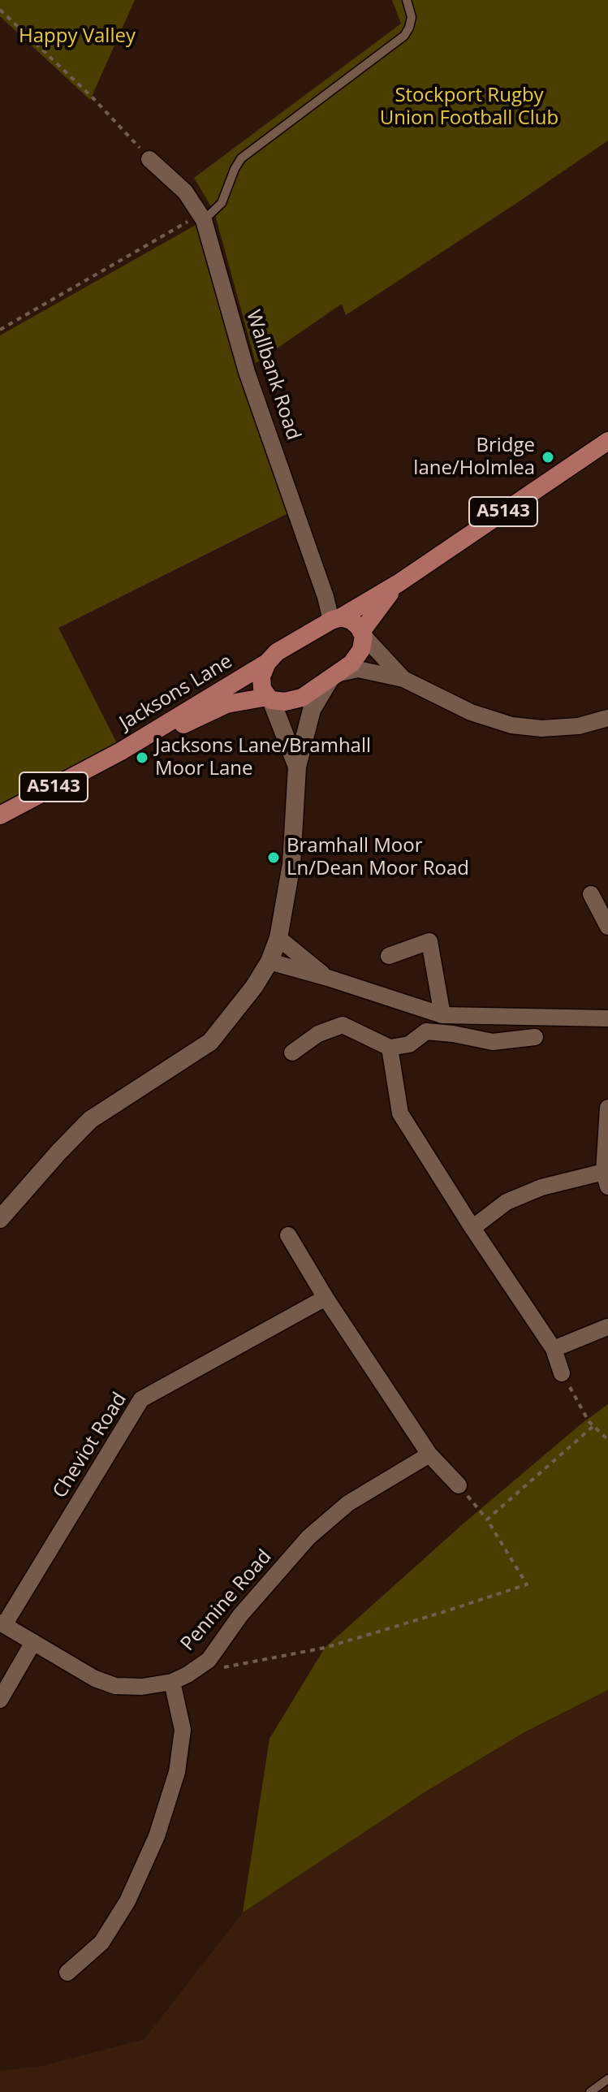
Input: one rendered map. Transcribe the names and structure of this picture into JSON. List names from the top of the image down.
{
  "streets": {
    "main road": ["A5143", "Jacksons Lane"],
    "street": ["Wallbank Road", "Cheviot Road", "Pennine Road"]
  },
  "crossings": [
    ["Wallbank Road", "A5143"],
    ["Wallbank Road", "Jacksons Lane"],
    ["A5143", "Jacksons Lane"],
    ["Cheviot Road", "Pennine Road"]
  ],
  "parks": ["Happy Valley", "Stockport Rugby Union Football Club"],
  "places": ["Bridge lane/Holmlea", "Jacksons Lane/Bramhall Moor Lane", "Bramhall Moor Ln/Dean Moor Road"]
}
